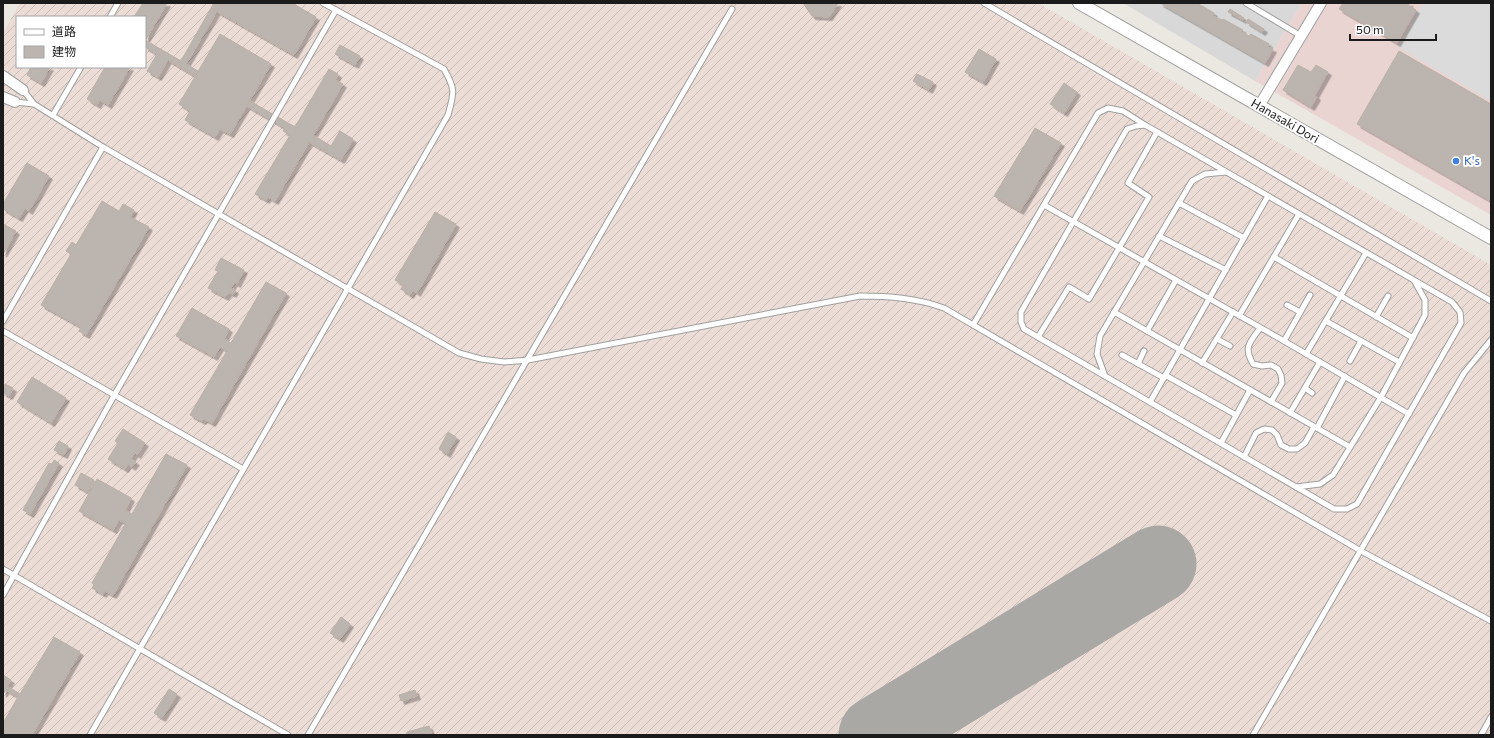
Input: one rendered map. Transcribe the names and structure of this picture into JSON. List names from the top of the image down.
{
  "streets": {
    "street": ["Hanasaki Dori"]
  },
  "places": ["K's"],
  "legend": ["道路", "建物"],
  "scale_bar": "50 m"
}
